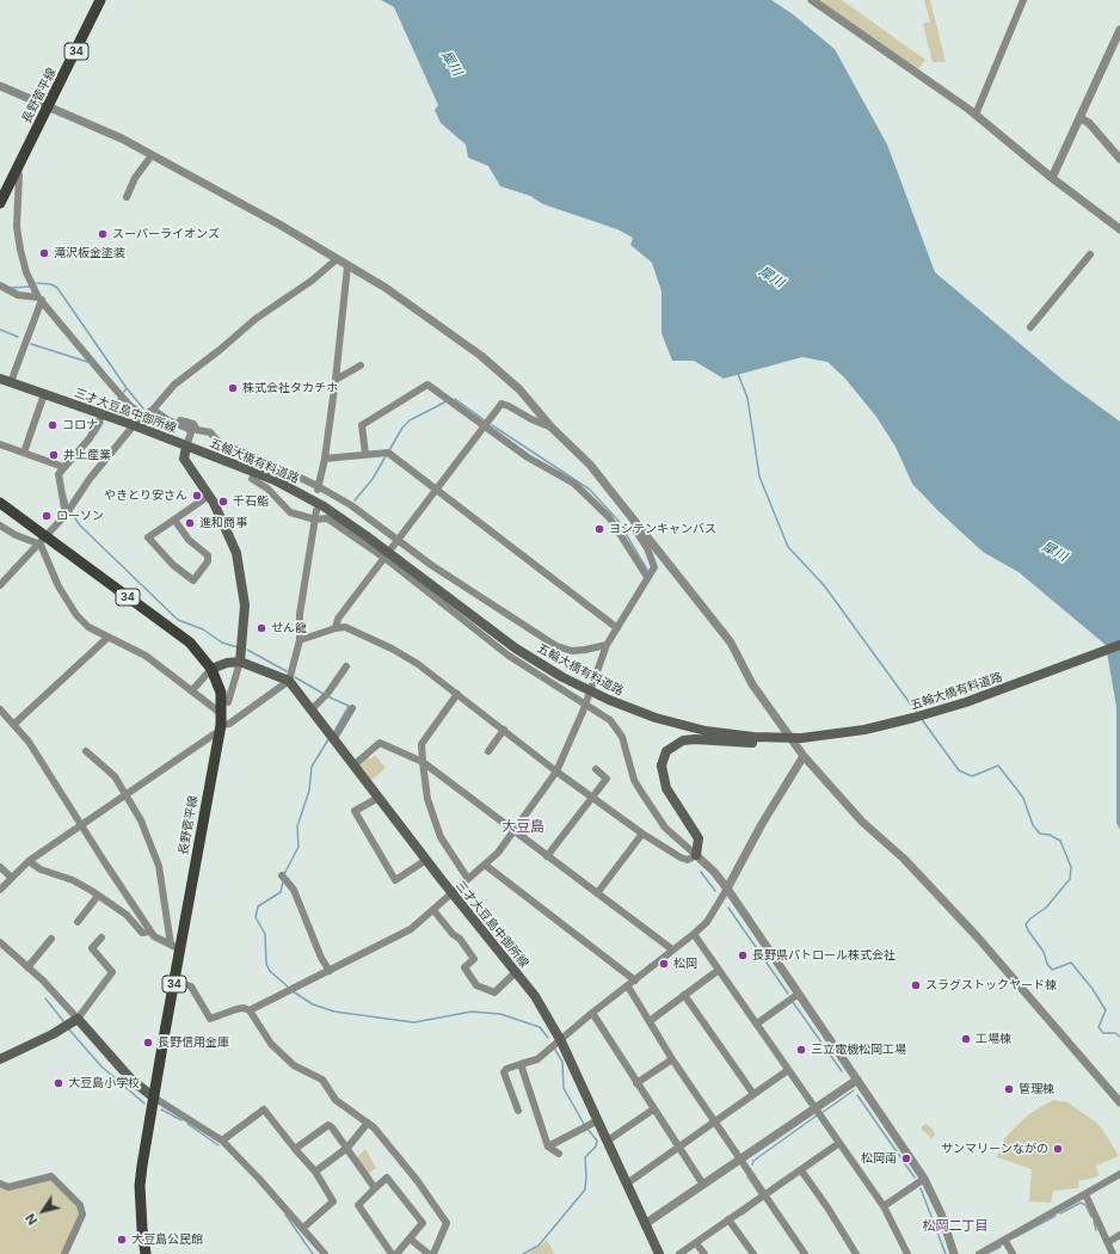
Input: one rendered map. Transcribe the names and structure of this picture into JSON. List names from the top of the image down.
{
  "streets": {
    "main road": [
      "34",
      "長野菅平線",
      "三才大豆島中御所線",
      "五輪大橋有料道路"
    ]
  },
  "crossings": [
    ["三才大豆島中御所線", "五輪大橋有料道路"]
  ],
  "districts": ["大豆島", "松岡二丁目"],
  "water": ["犀川"],
  "places": [
    "スーパーライオンズ",
    "滝沢板金塗装",
    "株式会社タカチホ",
    "コロナ",
    "井上産業",
    "やきとり安さん",
    "千石鮨",
    "ローソン",
    "進和商事",
    "ヨシテンキャンバス",
    "せん龍",
    "長野県パトロール株式会社",
    "松岡",
    "スラグストックヤード棟",
    "工場棟",
    "長野信用金庫",
    "三立電機松岡工場",
    "大豆島小学校",
    "管理棟",
    "サンマリーンながの",
    "松岡南",
    "大豆島公民館"
  ],
  "north": "bottom left"
}
